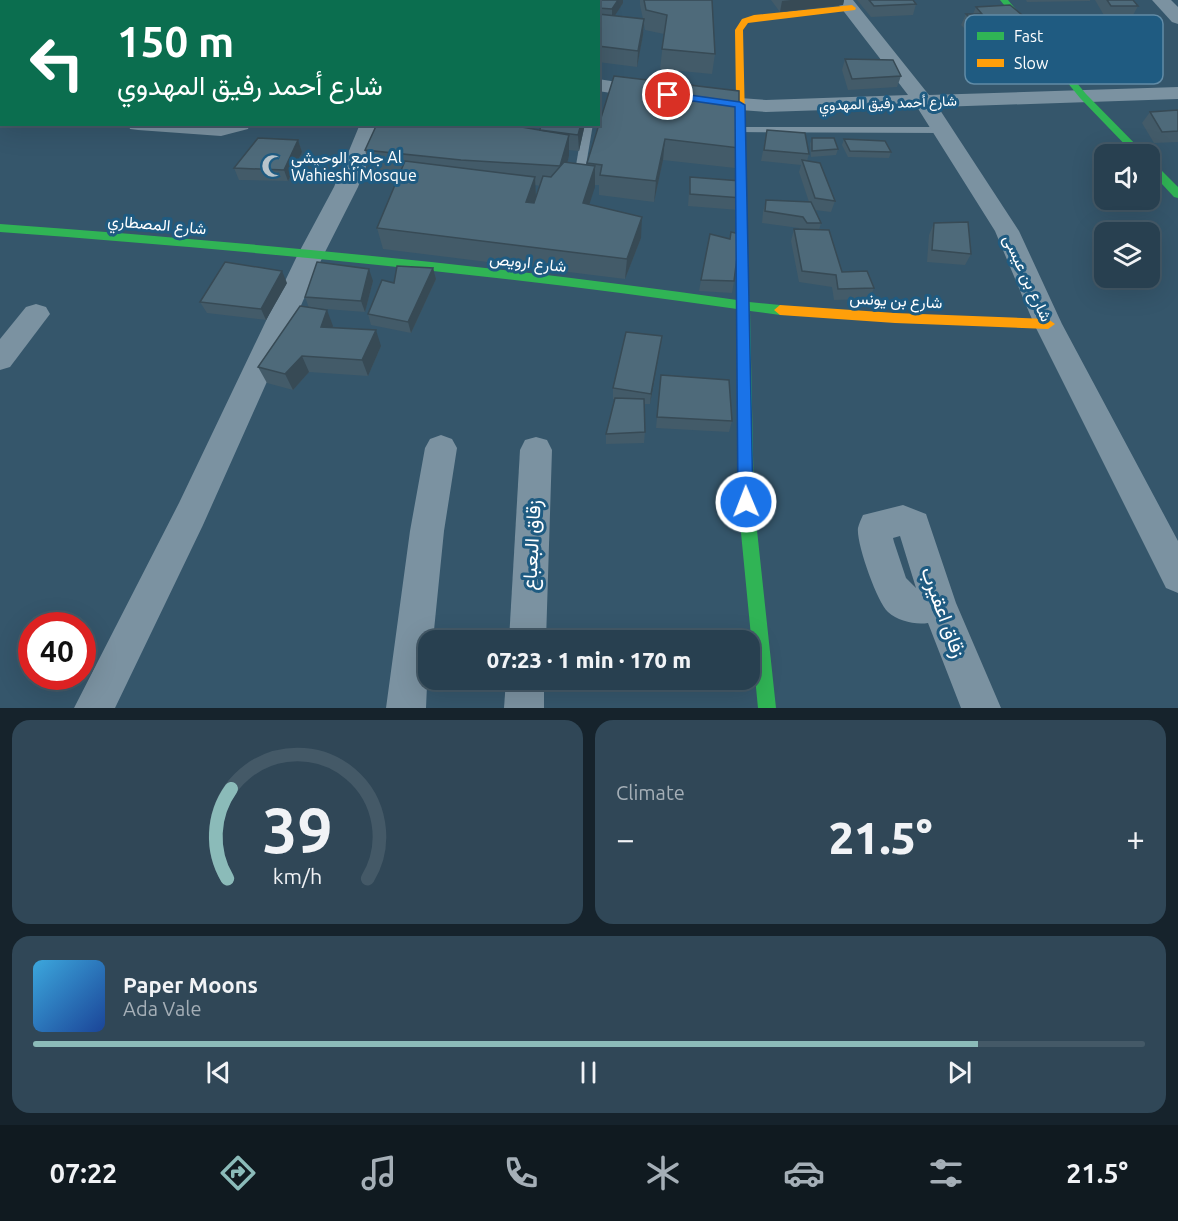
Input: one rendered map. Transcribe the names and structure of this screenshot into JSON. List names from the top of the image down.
{
  "streets": {
    "street": [
      "شارع أحمد رفيق المهدوي",
      "شارع المصطاري",
      "شارع ارويص",
      "شارع بن عيسى",
      "شارع بن يونس",
      "زقاق البعباع",
      "زقاق اعقيرب"
    ]
  },
  "crossings": [
    ["شارع أحمد رفيق المهدوي", "شارع بن عيسى"],
    ["شارع المصطاري", "شارع ارويص"],
    ["شارع ارويص", "شارع بن يونس"],
    ["شارع بن عيسى", "شارع بن يونس"]
  ],
  "places": {
    "mosque": ["جامع الوحيشي Al Wahieshi Mosque"]
  },
  "legend": ["Fast", "Slow"],
  "page": {
    "turn": ["150 m", "شارع أحمد رفيق المهدوي"],
    "limit": "40",
    "trip": "07:23 · 1 min · 170 m",
    "tile": "Climate",
    "heat": ["−", "21.5°", "+"],
    "song": ["Paper Moons", "Ada Vale"],
    "tabs": ["07:22", "21.5°"],
    "gauge": ["39", "km/h"]
  }
}
